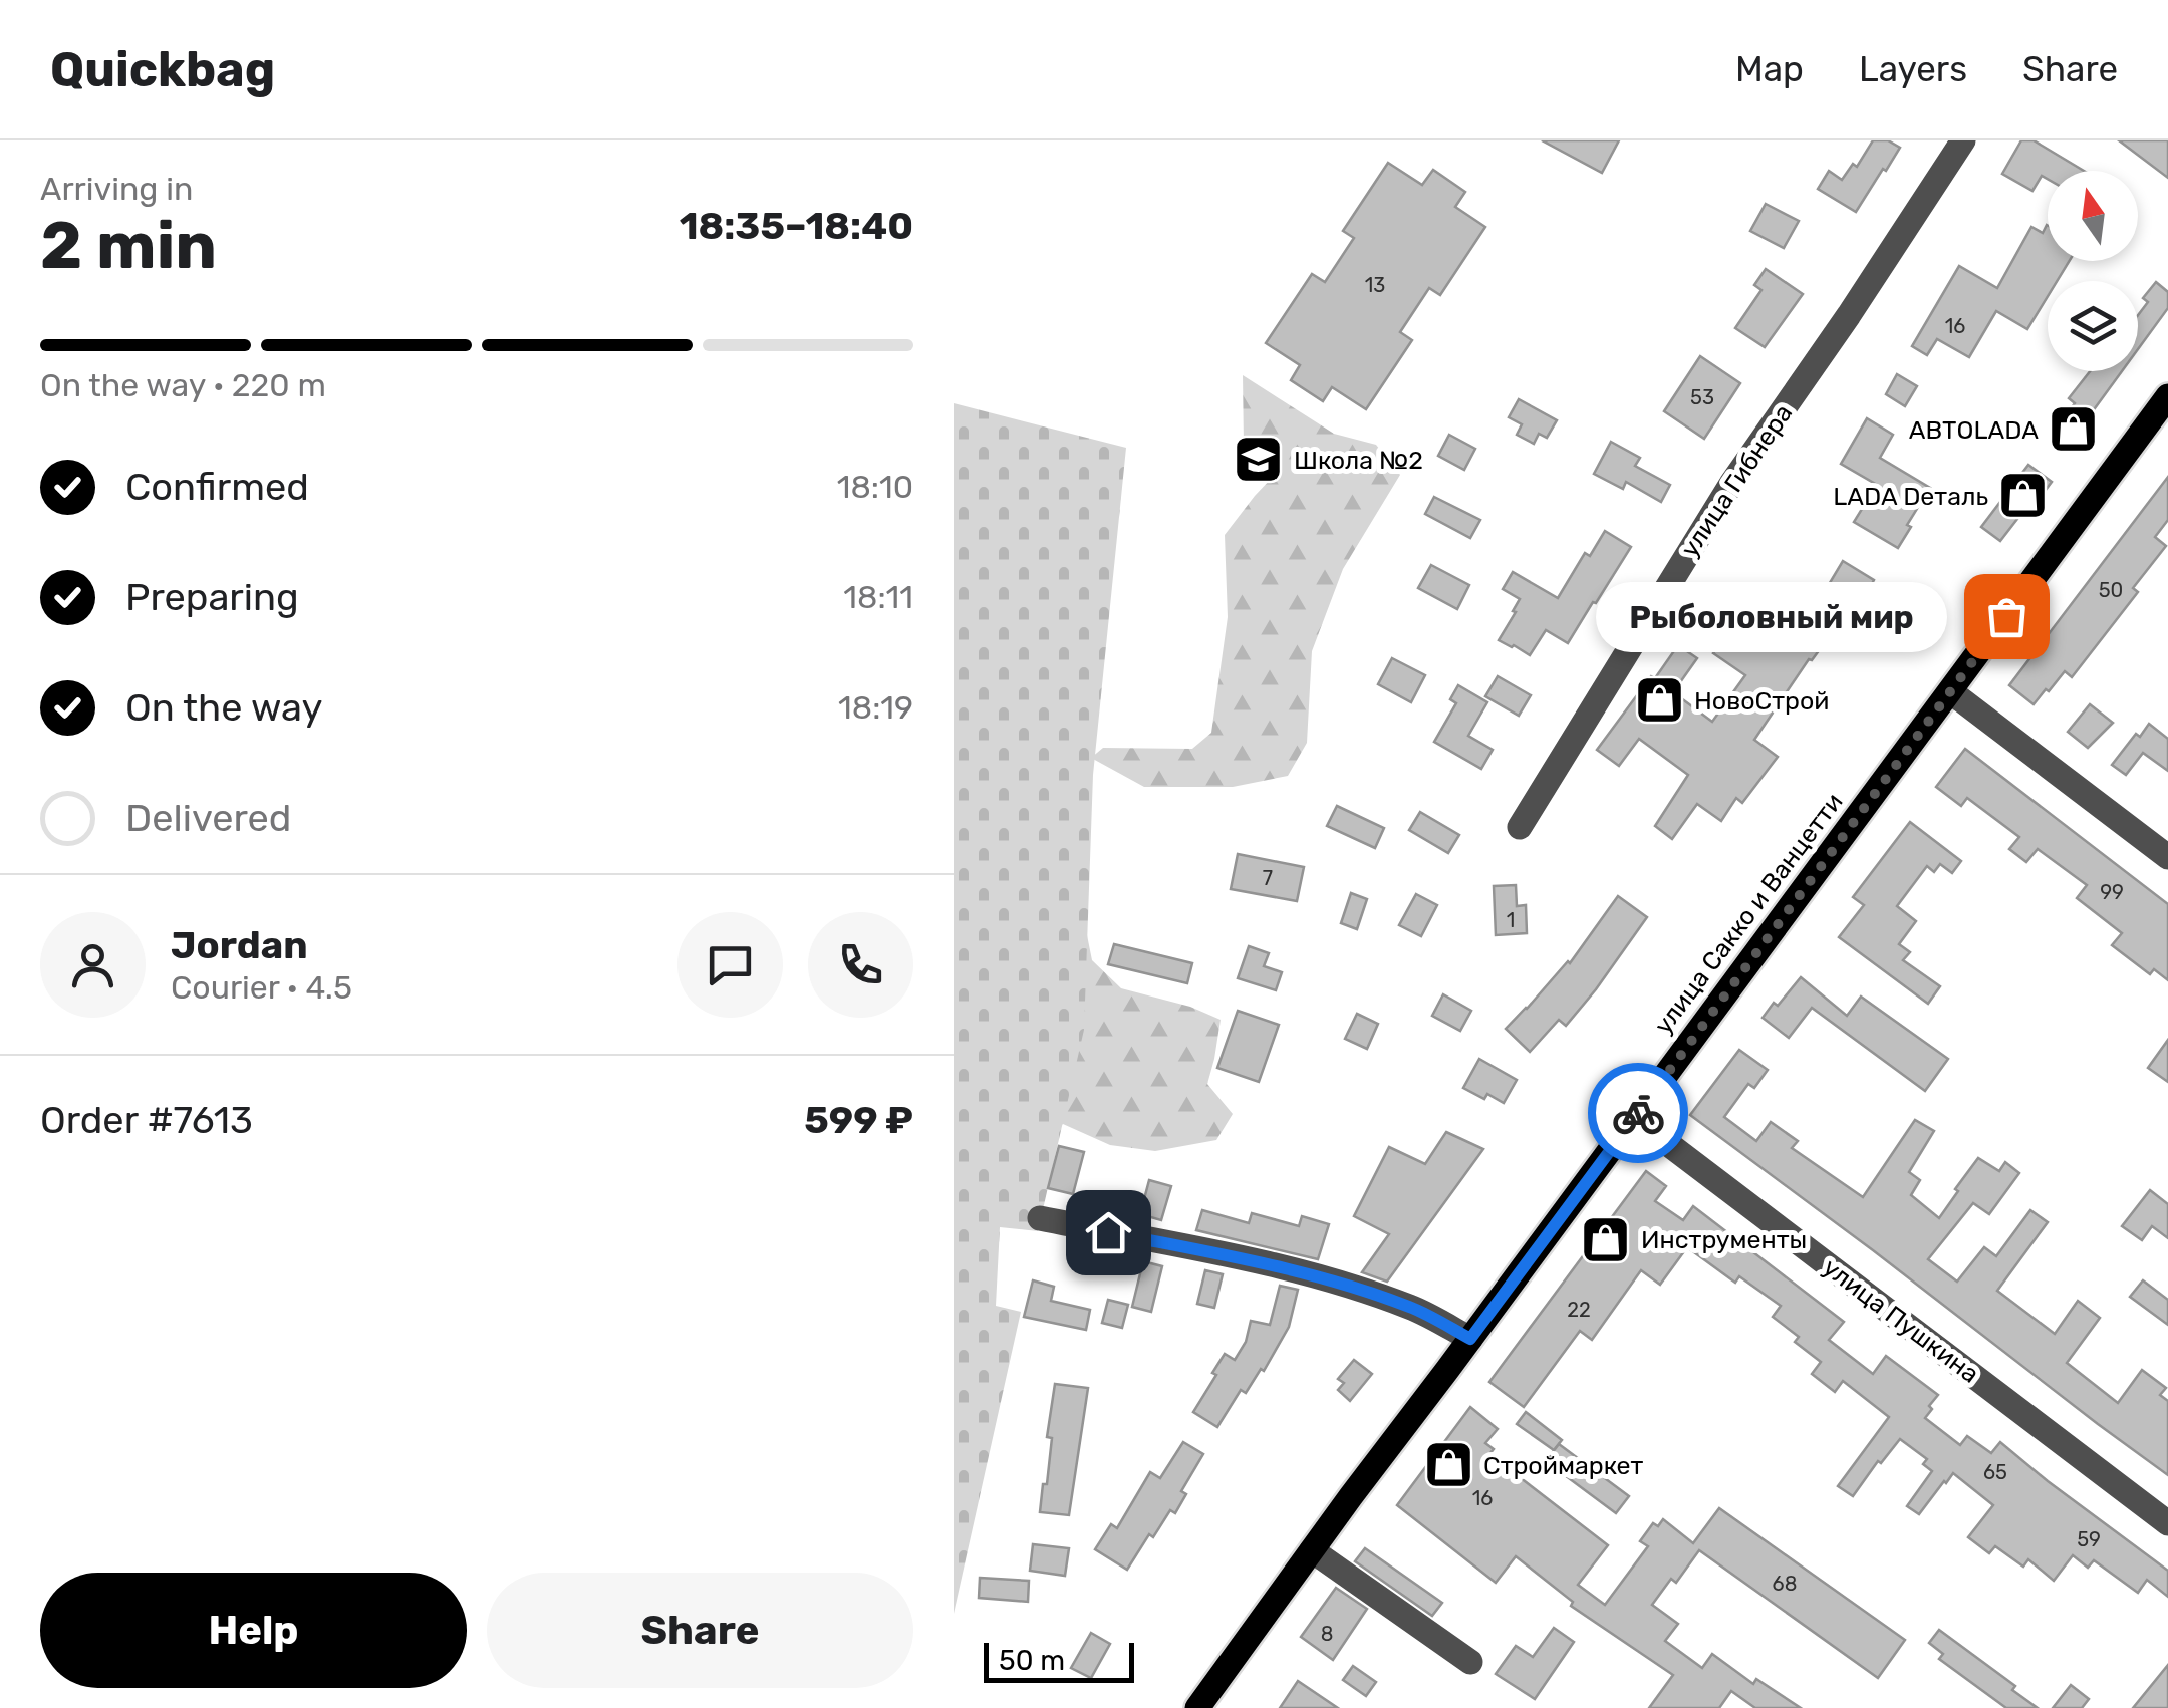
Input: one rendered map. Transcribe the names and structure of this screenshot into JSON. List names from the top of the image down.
{
  "streets": {
    "main road": ["улица Сакко и Ванцетти"],
    "street": ["улица Гибнера", "улица Пушкина"]
  },
  "crossings": [
    ["улица Сакко и Ванцетти", "улица Пушкина"]
  ],
  "places": {
    "shop": [
      "АВТОLADA",
      "LADA Dеталь",
      "НовоСтрой",
      "Инструменты",
      "Строймаркет"
    ],
    "school or university": ["Школа №2"],
    "other": ["Рыболовный мир"]
  },
  "house_numbers": [
    "13",
    "16",
    "53",
    "50",
    "7",
    "99",
    "1",
    "22",
    "65",
    "16",
    "59",
    "68",
    "8"
  ],
  "scale_bar": "50 m",
  "north": "top",
  "page": {
    "header": "Quickbag",
    "nav": ["Map", "Layers", "Share"],
    "heading": ["2 min", "Arriving in", "18:35–18:40"],
    "panel": [
      "Jordan",
      "Courier · 4.5",
      "Order #7613",
      "599 ₽"
    ],
    "bar": "On the way · 220 m",
    "list": [
      ["Confirmed", "18:10"],
      ["Preparing", "18:11"],
      ["On the way", "18:19"],
      "Delivered"
    ],
    "bubble": "Рыболовный мир",
    "buttons": ["Help", "Share"],
    "scale": "50 m"
  }
}
